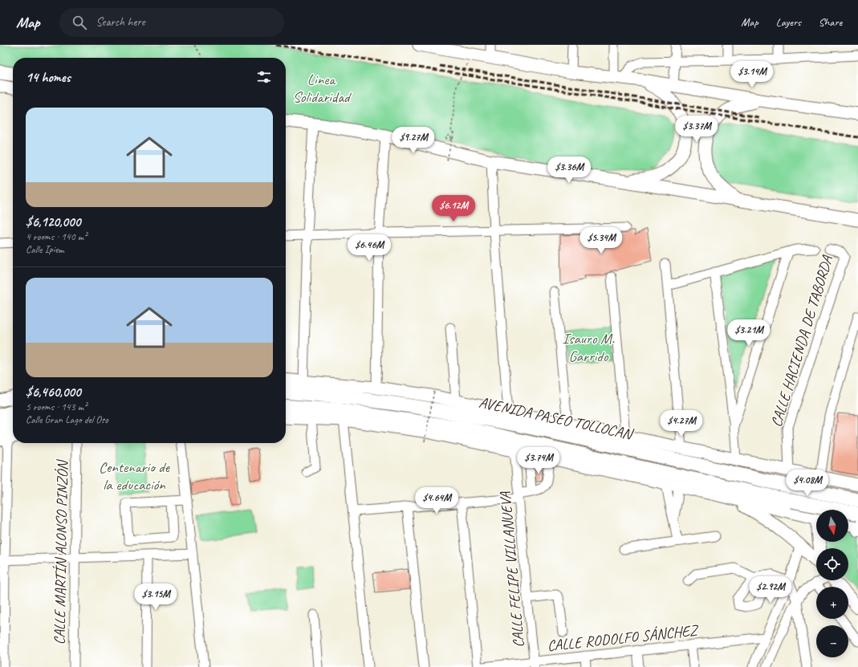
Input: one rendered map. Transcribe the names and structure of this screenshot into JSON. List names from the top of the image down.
{
  "streets": {
    "highway": ["AVENIDA PASEO TOLLOCAN"],
    "street": [
      "CALLE HACIENDA DE TABORDA",
      "CALLE MARTÍN ALONSO PINZÓN",
      "CALLE FELIPE VILLANUEVA",
      "CALLE RODOLFO SÁNCHEZ"
    ]
  },
  "crossings": [
    ["CALLE HACIENDA DE TABORDA", "AVENIDA PASEO TOLLOCAN"],
    ["CALLE FELIPE VILLANUEVA", "CALLE RODOLFO SÁNCHEZ"]
  ],
  "parks": ["Linea Solidaridad", "Isauro M. Garrido", "Centenario de la educación"],
  "north": "bottom",
  "page": {
    "header": "Map",
    "search": "Search here",
    "nav": ["Map", "Layers", "Share"],
    "heading": "14 homes",
    "price": [
      "$3.14M",
      "$3.37M",
      "$9.27M",
      "$3.36M",
      "$6.12M",
      "$5.34M",
      "$6.46M",
      "$3.21M",
      "$4.27M",
      "$3.74M",
      "$4.08M",
      "$4.64M",
      "$2.92M",
      "$3.15M"
    ],
    "list": [
      {
        "name": "$6,120,000",
        "note": "4 rooms · 140 m² · Calle Ipiem"
      },
      {
        "name": "$6,460,000",
        "note": "5 rooms · 143 m² · Calle Gran Lago del Oso"
      }
    ],
    "map_buttons": ["+", "−"]
  }
}
